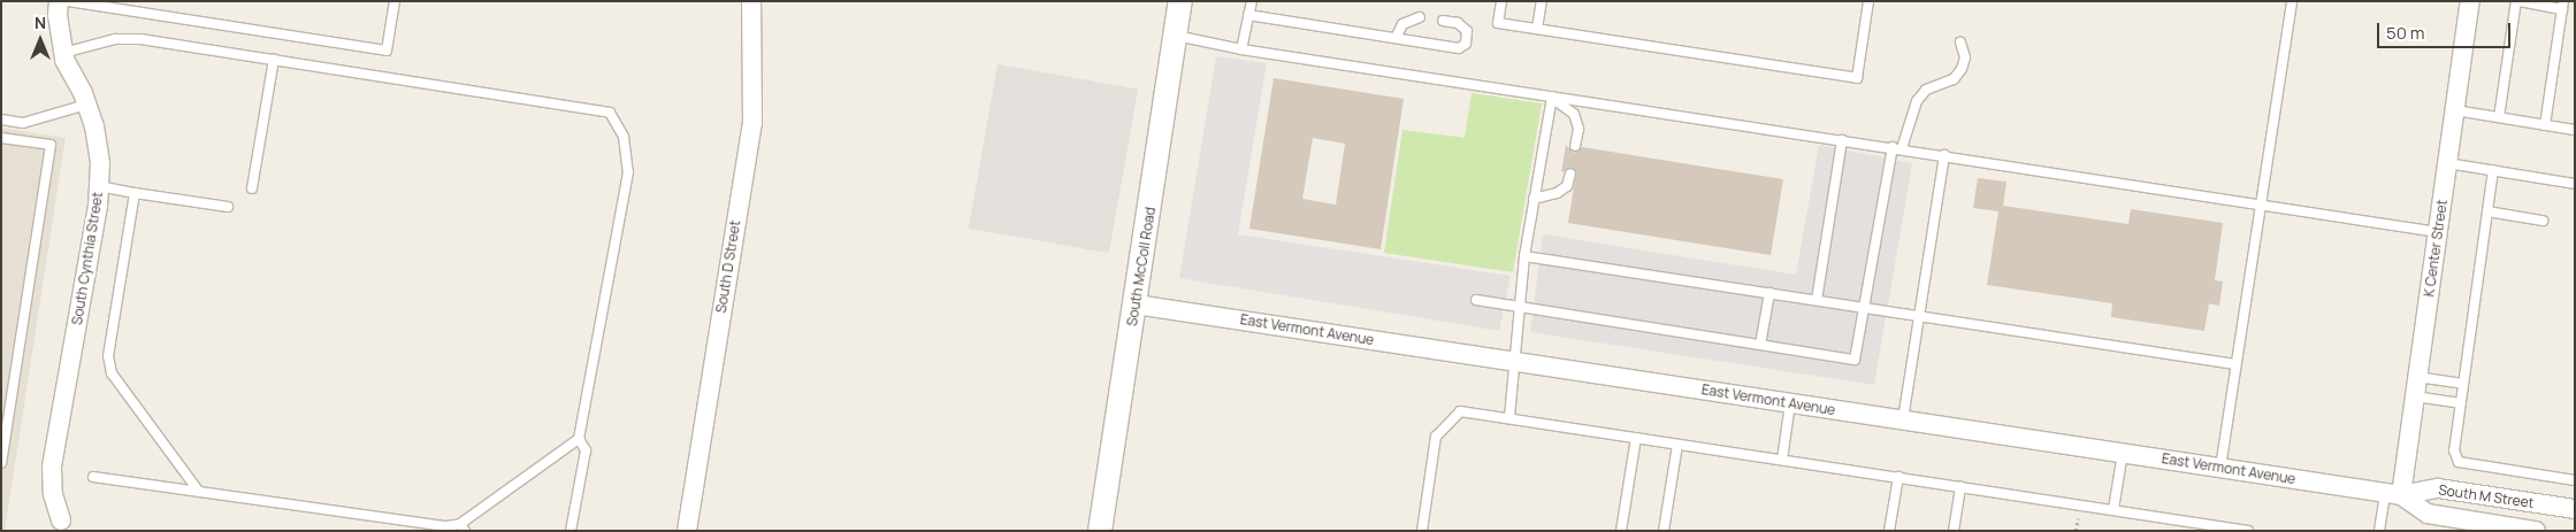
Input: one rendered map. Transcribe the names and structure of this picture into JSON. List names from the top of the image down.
{
  "streets": {
    "street": [
      "K Center Street",
      "South Cynthia Street",
      "South D Street",
      "South McColl Road",
      "East Vermont Avenue",
      "South M Street"
    ]
  },
  "crossings": [
    ["K Center Street", "East Vermont Avenue"],
    ["K Center Street", "South M Street"],
    ["South McColl Road", "East Vermont Avenue"],
    ["East Vermont Avenue", "South M Street"]
  ],
  "scale_bar": "50 m",
  "north": "top"
}
